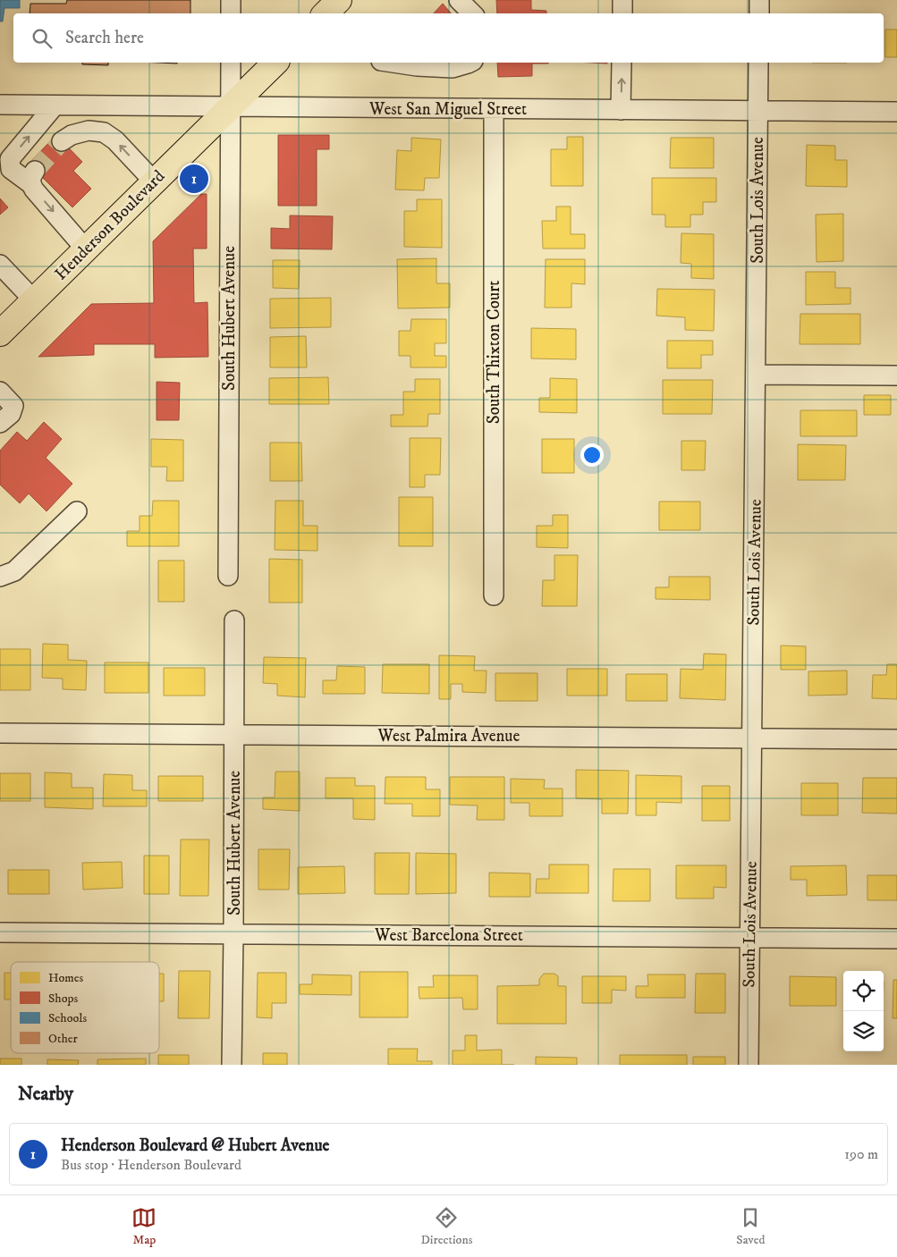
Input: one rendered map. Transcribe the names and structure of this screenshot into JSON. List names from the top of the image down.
{
  "streets": {
    "main road": ["Henderson Boulevard"],
    "street": [
      "West San Miguel Street",
      "South Lois Avenue",
      "South Hubert Avenue",
      "South Thixton Court",
      "West Palmira Avenue",
      "West Barcelona Street"
    ]
  },
  "crossings": [
    ["West San Miguel Street", "South Lois Avenue"],
    ["West San Miguel Street", "Henderson Boulevard"],
    ["West San Miguel Street", "South Hubert Avenue"],
    ["West San Miguel Street", "South Thixton Court"],
    ["South Lois Avenue", "West Palmira Avenue"],
    ["South Lois Avenue", "West Barcelona Street"],
    ["Henderson Boulevard", "South Hubert Avenue"],
    ["South Hubert Avenue", "West Palmira Avenue"],
    ["South Hubert Avenue", "West Barcelona Street"]
  ],
  "legend": [
    "Homes",
    "Shops",
    "Schools",
    "Other"
  ],
  "page": {
    "search": "Search here",
    "pins": "1",
    "heading": "Nearby",
    "list": [
      {
        "mark": "1",
        "name": "Henderson Boulevard @ Hubert Avenue",
        "note": "Bus stop · Henderson Boulevard",
        "value": "190 m"
      }
    ],
    "nav": ["Map", "Directions", "Saved"]
  }
}
